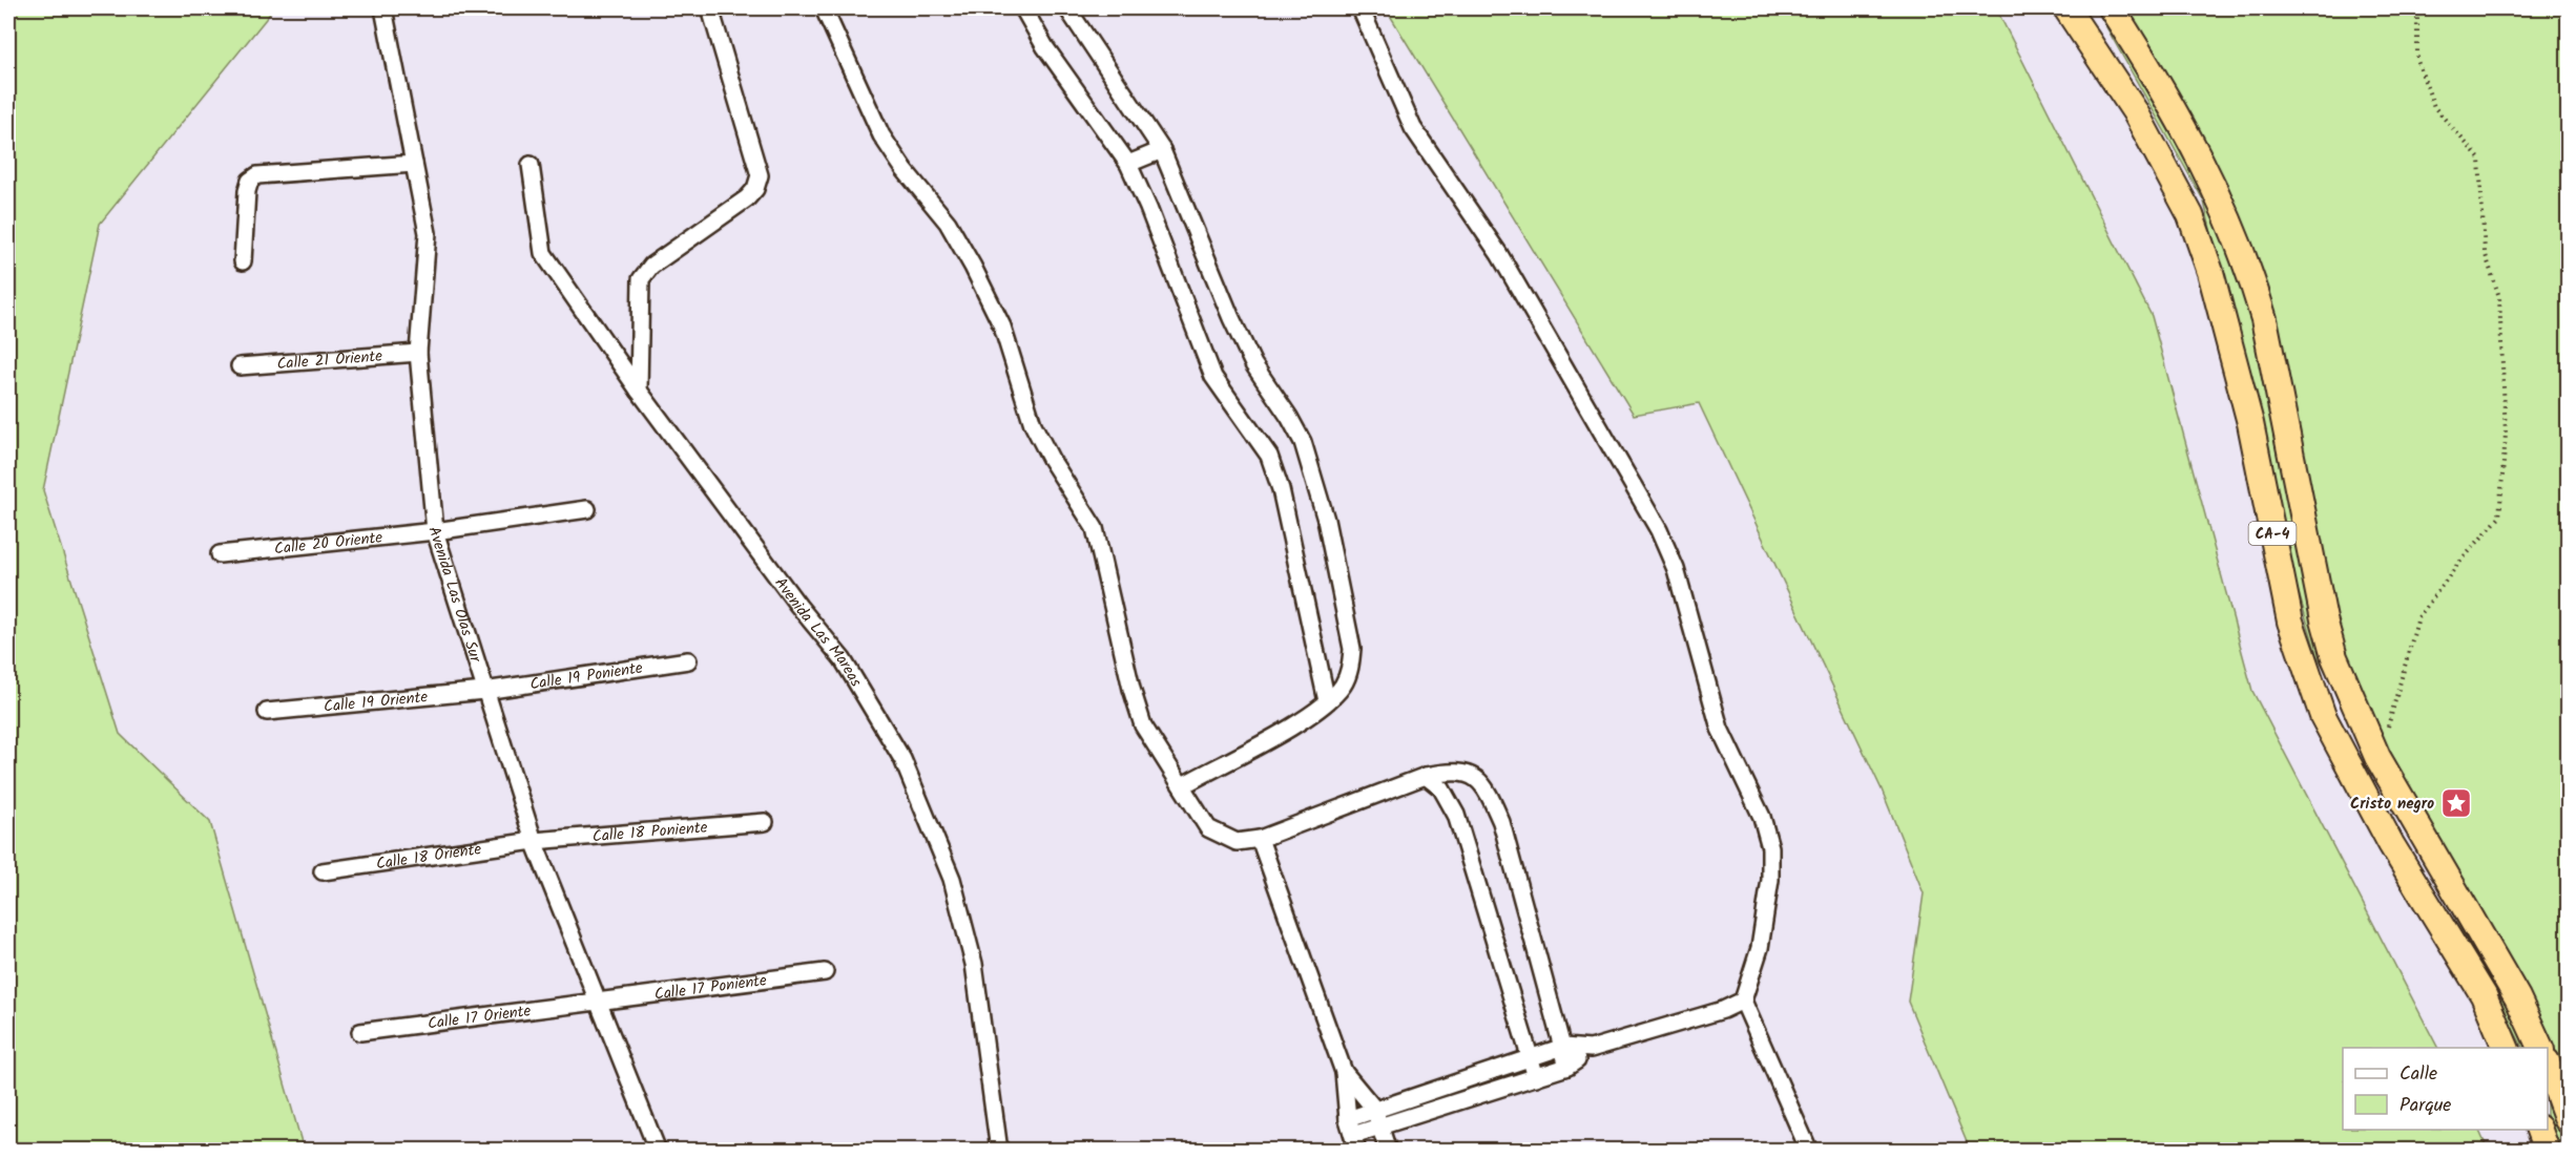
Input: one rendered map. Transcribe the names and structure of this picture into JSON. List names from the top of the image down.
{
  "streets": {
    "highway": ["CA-4"],
    "street": [
      "Calle 21 Oriente",
      "Calle 20 Oriente",
      "Avenida Las Olas Sur",
      "Avenida Las Mareas",
      "Calle 19 Poniente",
      "Calle 19 Oriente",
      "Calle 18 Poniente",
      "Calle 18 Oriente",
      "Calle 17 Poniente",
      "Calle 17 Oriente"
    ]
  },
  "crossings": [
    ["Calle 21 Oriente", "Avenida Las Olas Sur"],
    ["Calle 20 Oriente", "Avenida Las Olas Sur"],
    ["Avenida Las Olas Sur", "Calle 19 Poniente"],
    ["Avenida Las Olas Sur", "Calle 19 Oriente"],
    ["Avenida Las Olas Sur", "Calle 18 Poniente"],
    ["Avenida Las Olas Sur", "Calle 18 Oriente"],
    ["Avenida Las Olas Sur", "Calle 17 Poniente"],
    ["Avenida Las Olas Sur", "Calle 17 Oriente"],
    ["Calle 19 Poniente", "Calle 19 Oriente"],
    ["Calle 18 Poniente", "Calle 18 Oriente"],
    ["Calle 17 Poniente", "Calle 17 Oriente"]
  ],
  "places": {
    "place": ["Cristo negro"]
  },
  "legend": ["Calle", "Parque"]
}
